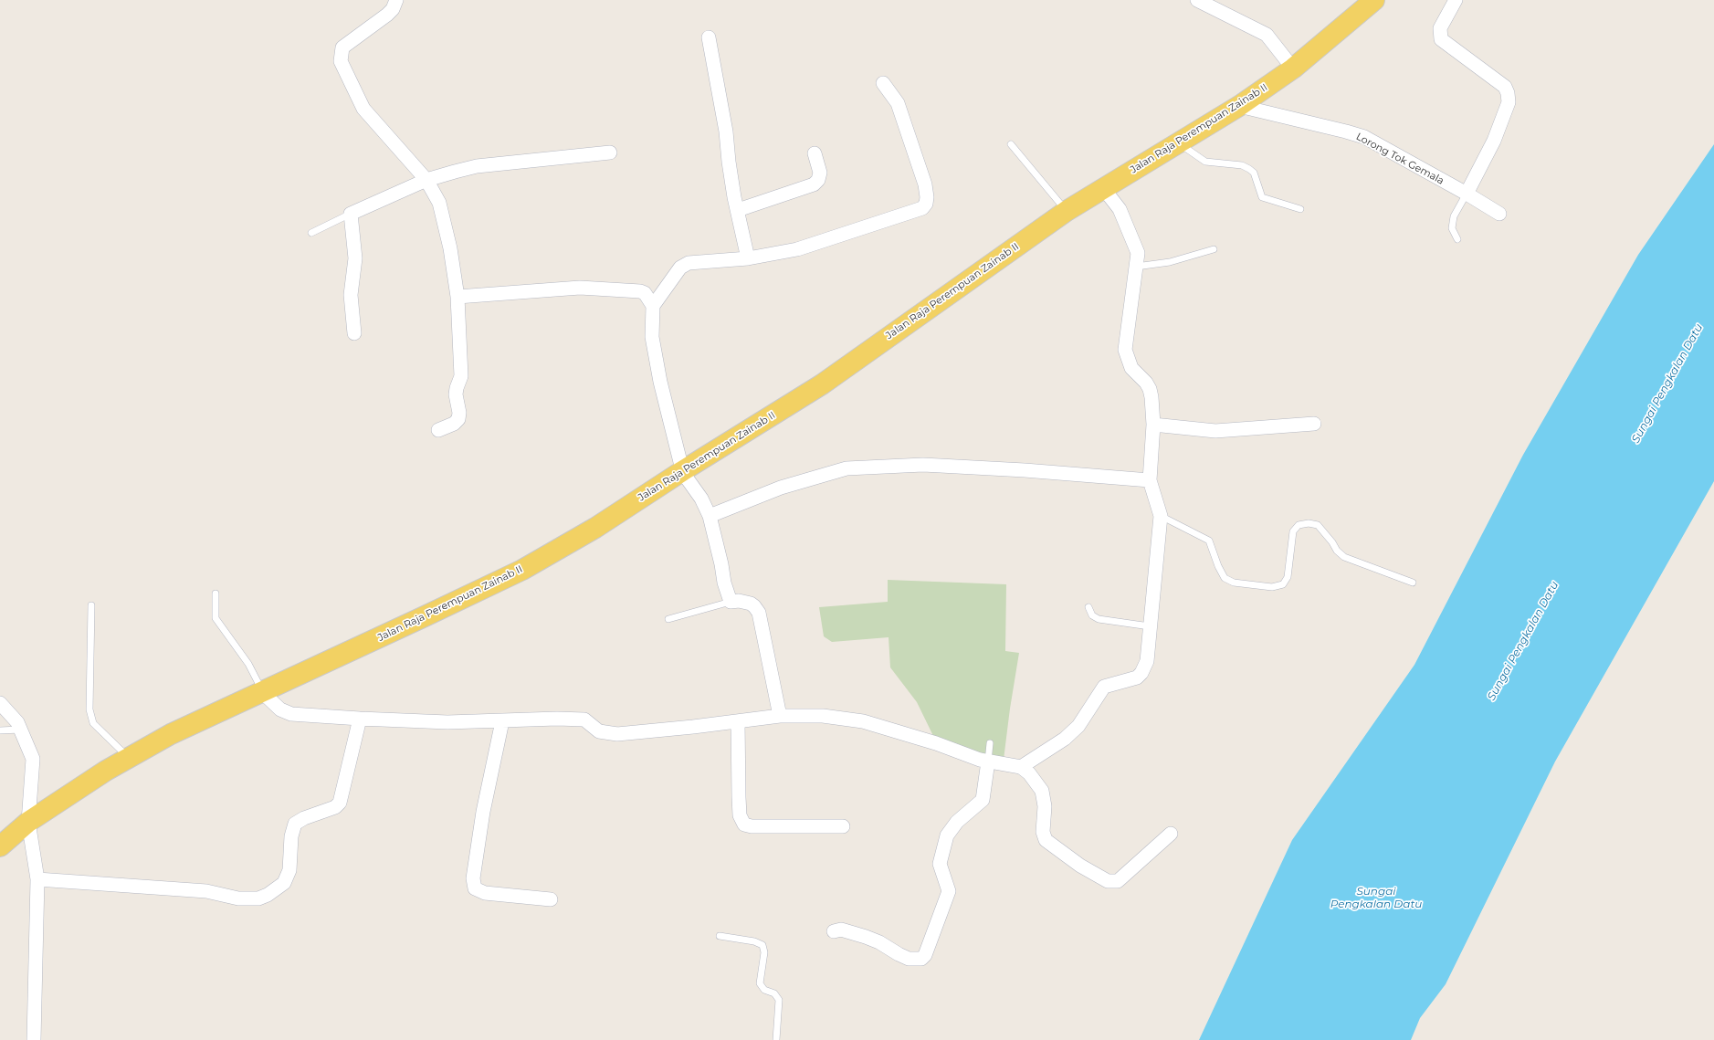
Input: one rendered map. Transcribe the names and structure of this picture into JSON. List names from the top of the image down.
{
  "streets": {
    "main road": ["Jalan Raja Perempuan Zainab II"],
    "street": ["Lorong Tok Gemala"]
  },
  "crossings": [
    ["Jalan Raja Perempuan Zainab II", "Lorong Tok Gemala"]
  ],
  "water": ["Sungai Pengkalan Datu"]
}
